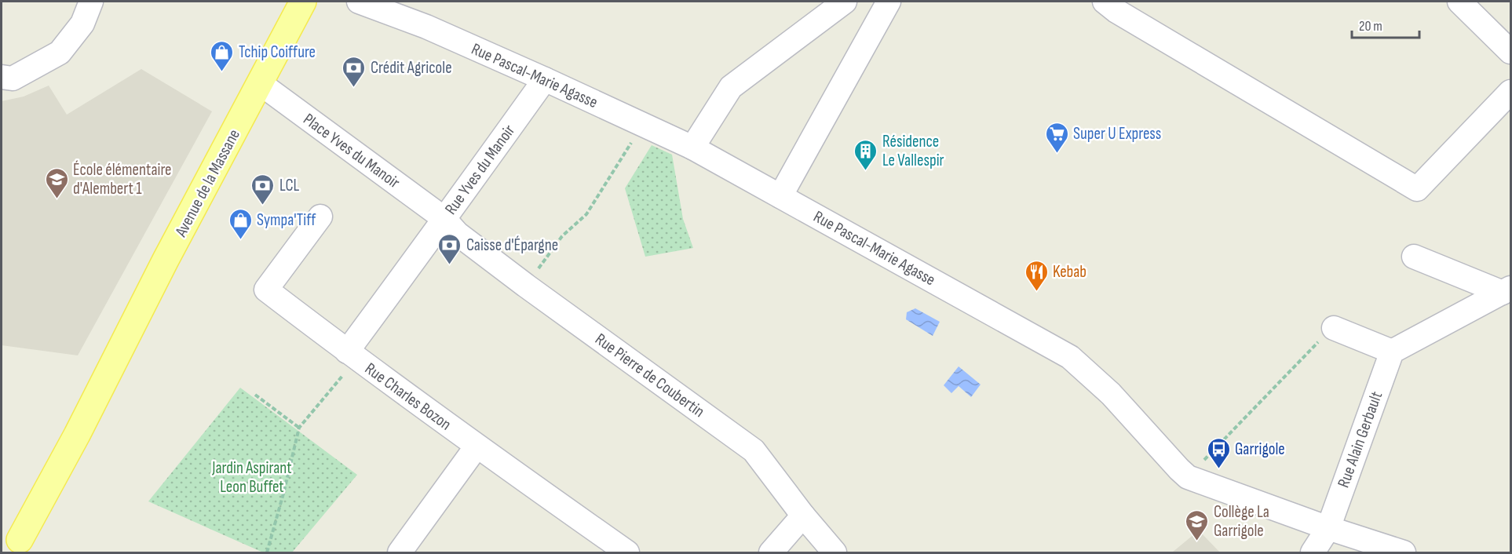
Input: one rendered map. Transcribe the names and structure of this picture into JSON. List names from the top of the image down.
{
  "streets": {
    "main road": ["Avenue de la Massane"],
    "street": [
      "Rue Pascal-Marie Agasse",
      "Place Yves du Manoir",
      "Rue Yves du Manoir",
      "Rue Pierre de Coubertin",
      "Rue Charles Bozon",
      "Rue Alain Gerbault"
    ]
  },
  "crossings": [
    ["Rue Pascal-Marie Agasse", "Rue Yves du Manoir"],
    ["Rue Pascal-Marie Agasse", "Rue Alain Gerbault"],
    ["Place Yves du Manoir", "Rue Yves du Manoir"],
    ["Place Yves du Manoir", "Avenue de la Massane"],
    ["Place Yves du Manoir", "Rue Pierre de Coubertin"],
    ["Rue Yves du Manoir", "Rue Pierre de Coubertin"],
    ["Rue Yves du Manoir", "Rue Charles Bozon"]
  ],
  "parks": ["Jardin Aspirant Leon Buffet"],
  "places": {
    "shop": ["Tchip Coiffure", "Sympa'Tiff"],
    "bank": ["Crédit Agricole", "LCL", "Caisse d'Épargne"],
    "supermarket": ["Super U Express"],
    "building": ["Résidence Le Vallespir"],
    "school or university": ["École élémentaire d'Alembert 1", "Collège La Garrigole"],
    "restaurant": ["Kebab"],
    "bus stop": ["Garrigole"]
  },
  "scale_bar": "20 m"
}
